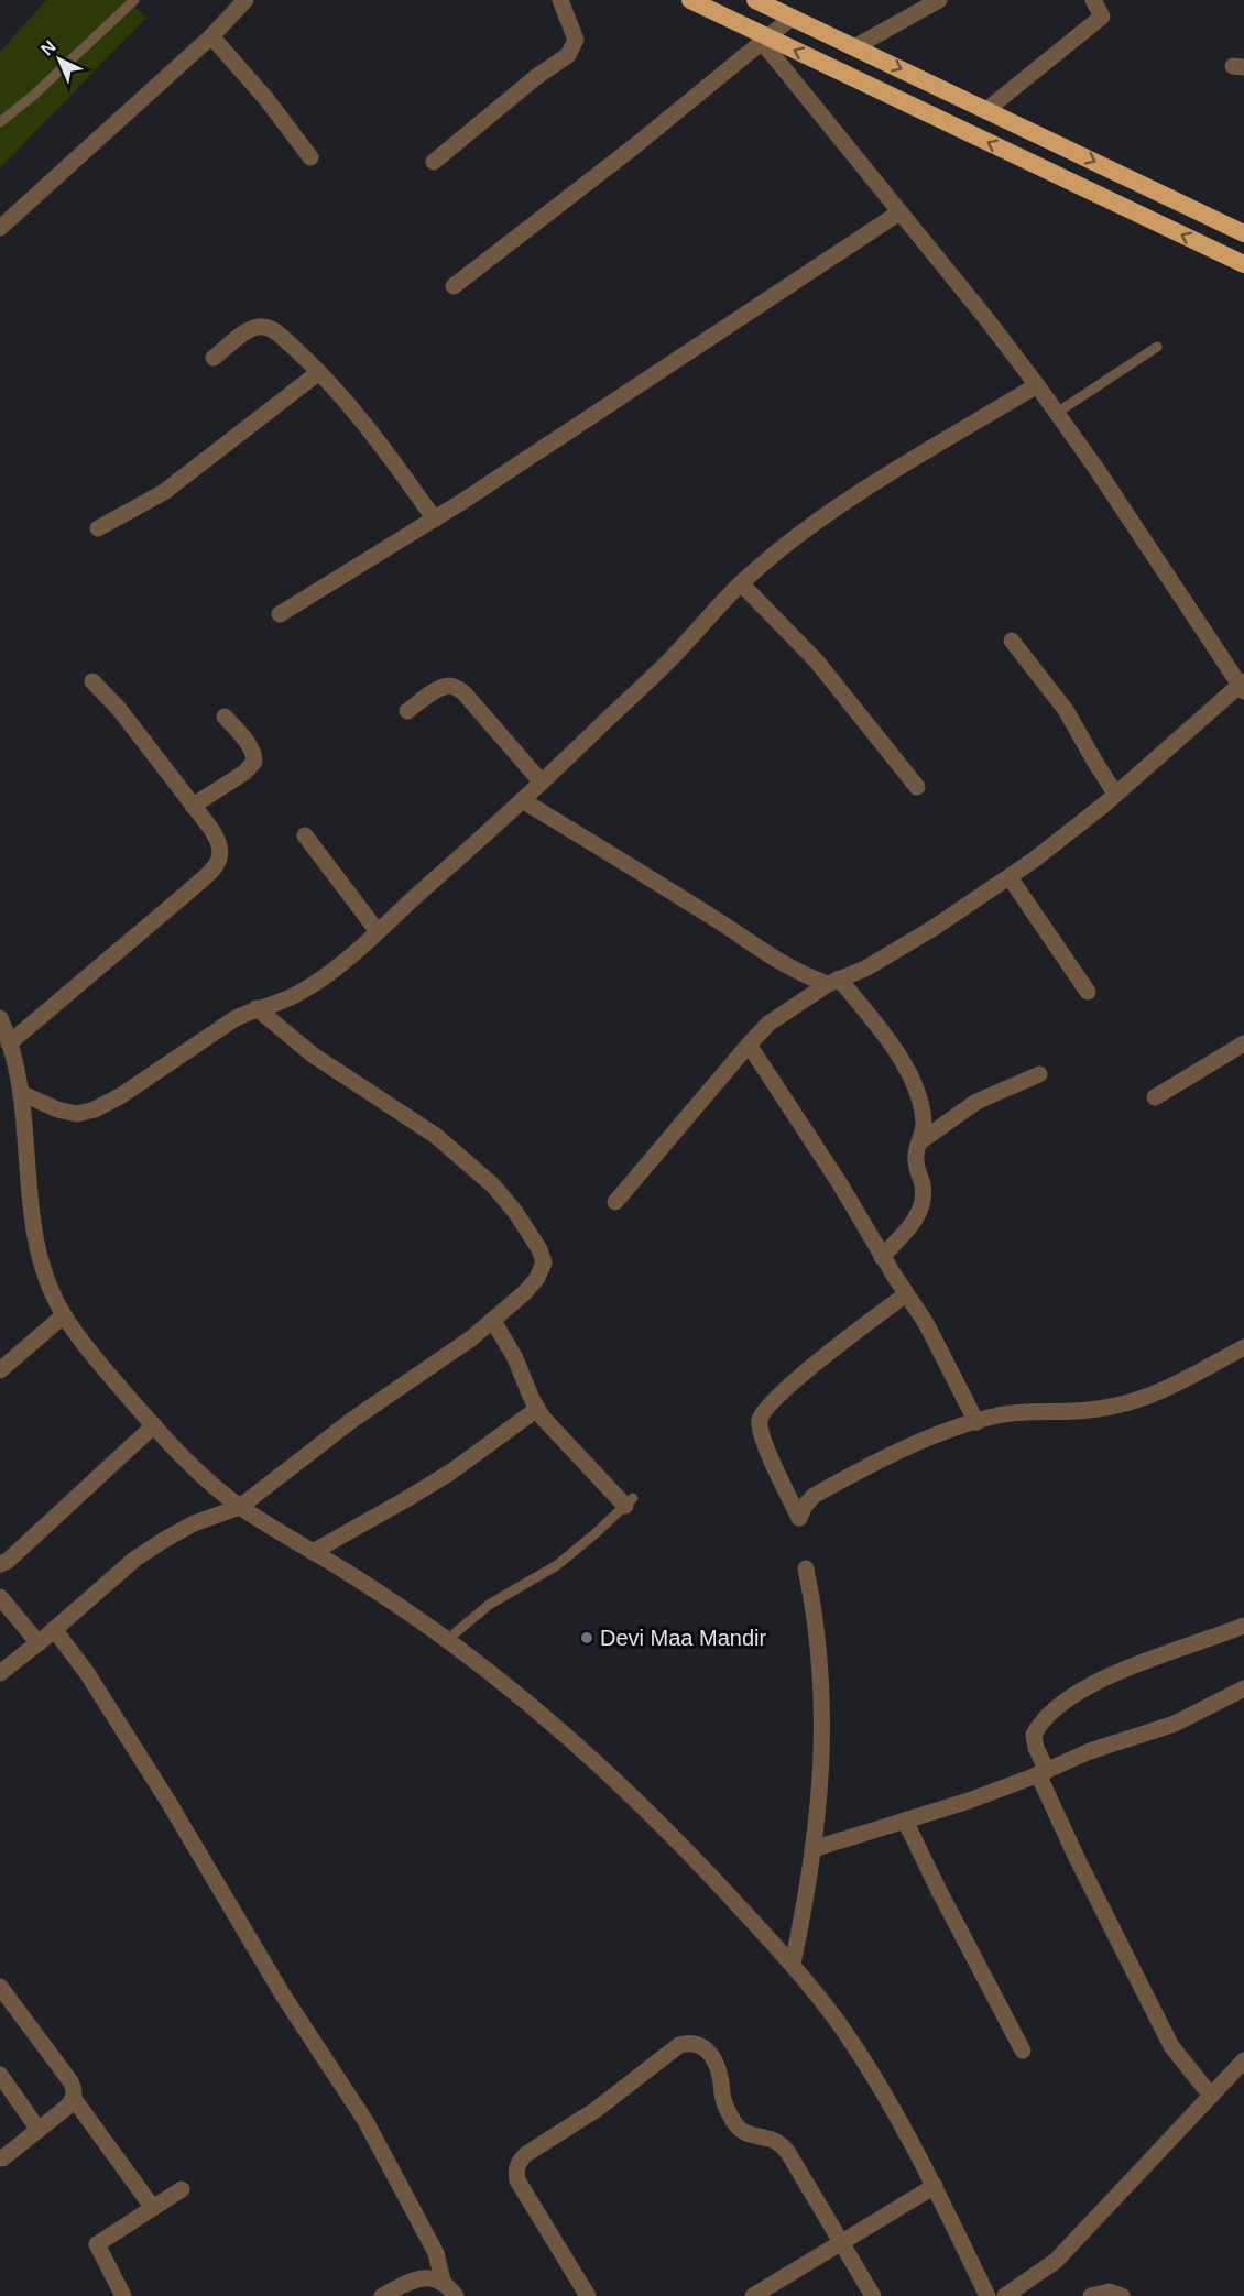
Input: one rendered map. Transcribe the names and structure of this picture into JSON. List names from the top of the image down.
{
  "places": ["Devi Maa Mandir"],
  "north": "top left"
}
